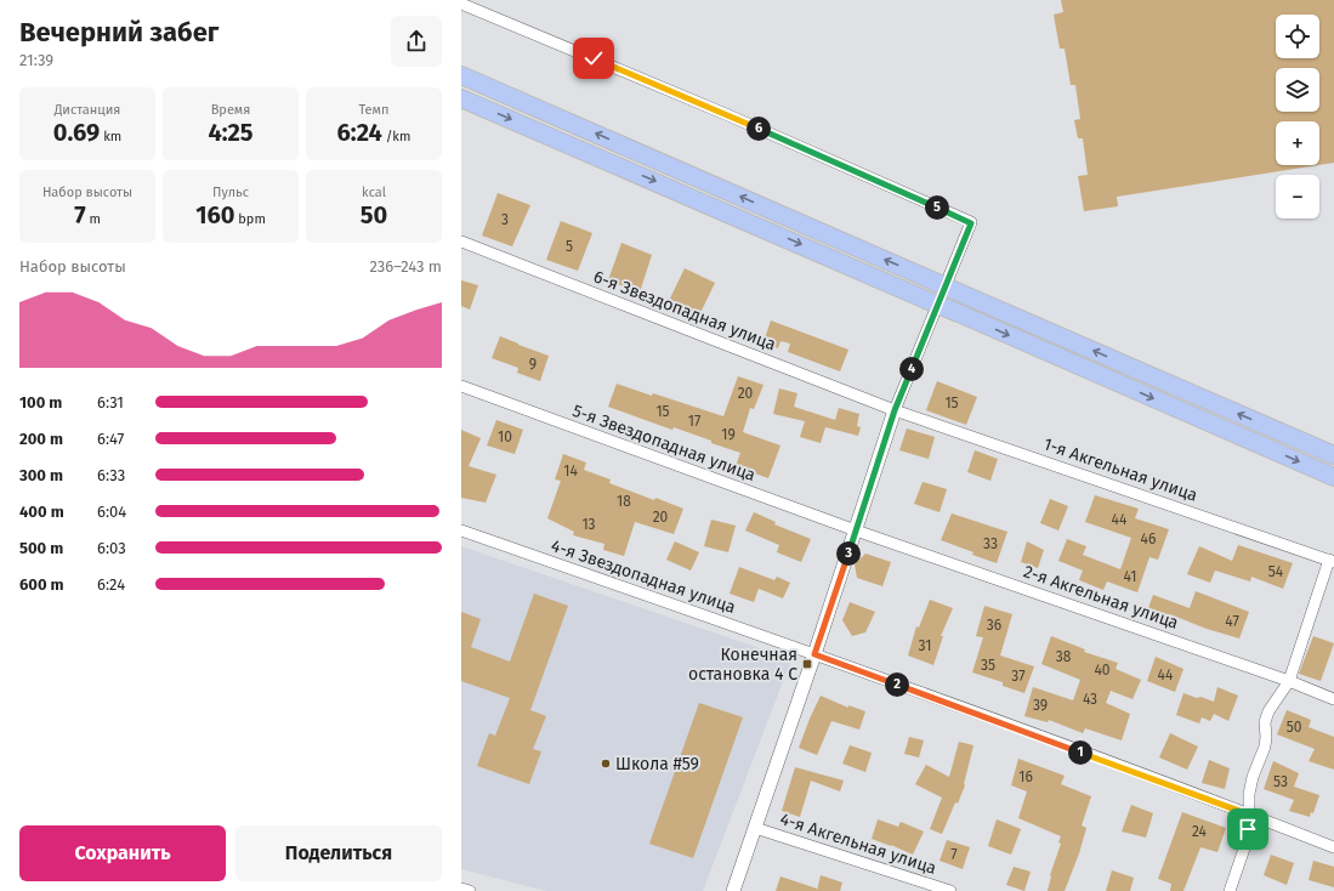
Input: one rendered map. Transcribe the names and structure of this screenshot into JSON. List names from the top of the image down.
{
  "streets": {
    "street": [
      "6-я Звездопадная улица",
      "5-я Звездопадная улица",
      "1-я Акгельная улица",
      "4-я Звездопадная улица",
      "2-я Акгельная улица",
      "4-я Акгельная улица"
    ]
  },
  "crossings": [
    ["6-я Звездопадная улица", "1-я Акгельная улица"],
    ["5-я Звездопадная улица", "2-я Акгельная улица"]
  ],
  "places": {
    "transit": ["Конечная остановка 4 С"],
    "other": ["Школа #59"]
  },
  "house_numbers": [
    "3",
    "5",
    "9",
    "20",
    "15",
    "15",
    "17",
    "19",
    "10",
    "14",
    "18",
    "20",
    "44",
    "13",
    "46",
    "33",
    "54",
    "41",
    "47",
    "36",
    "31",
    "38",
    "35",
    "40",
    "44",
    "37",
    "43",
    "39",
    "50",
    "16",
    "53",
    "24",
    "7"
  ],
  "page": {
    "heading": ["Вечерний забег", "21:39"],
    "map_buttons": ["+", "−"],
    "stats": [
      ["Дистанция", "0.69 km"],
      ["Время", "4:25"],
      ["Темп", "6:24 /km"],
      ["Набор высоты", "7 m"],
      ["Пульс", "160 bpm"],
      ["kcal", "50"]
    ],
    "pins": [
      "6",
      "5",
      "4",
      "3",
      "2",
      "1"
    ],
    "chart": ["Набор высоты", "236–243 m"],
    "list": [
      {
        "name": "100 m",
        "note": "6:31"
      },
      {
        "name": "200 m",
        "note": "6:47"
      },
      {
        "name": "300 m",
        "note": "6:33"
      },
      {
        "name": "400 m",
        "note": "6:04"
      },
      {
        "name": "500 m",
        "note": "6:03"
      },
      {
        "name": "600 m",
        "note": "6:24"
      }
    ],
    "buttons": ["Сохранить", "Поделиться"]
  }
}
